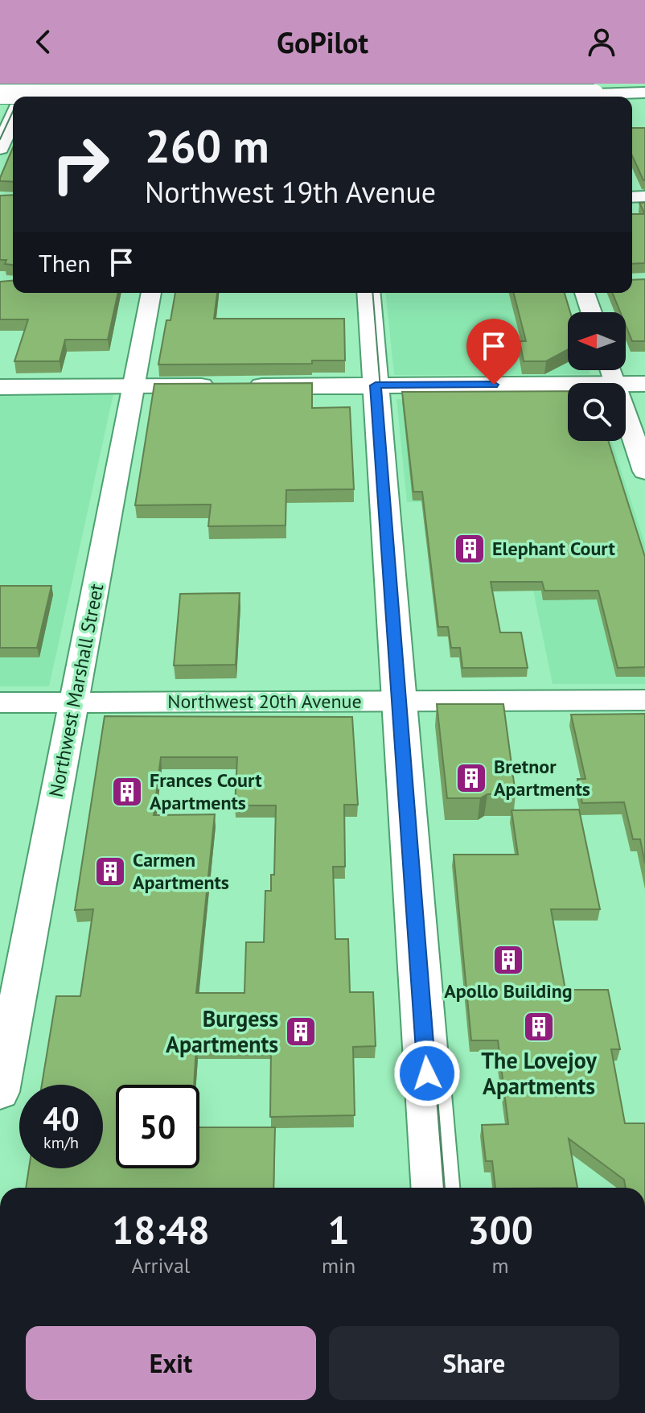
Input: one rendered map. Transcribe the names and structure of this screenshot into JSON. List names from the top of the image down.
{
  "streets": {
    "street": ["Northwest Marshall Street", "Northwest 20th Avenue"]
  },
  "crossings": [
    ["Northwest Marshall Street", "Northwest 20th Avenue"]
  ],
  "places": {
    "building": [
      "Elephant Court",
      "Bretnor Apartments",
      "Frances Court Apartments",
      "Carmen Apartments",
      "Apollo Building",
      "The Lovejoy Apartments",
      "Burgess Apartments"
    ]
  },
  "north": "left",
  "page": {
    "header": "GoPilot",
    "turn": ["260 m", "Northwest 19th Avenue"],
    "then": "Then",
    "speed": "40 km/h",
    "limit": "50",
    "eta": [
      "18:48",
      "Arrival",
      "1",
      "min",
      "300",
      "m"
    ],
    "buttons": ["Exit", "Share"]
  }
}
